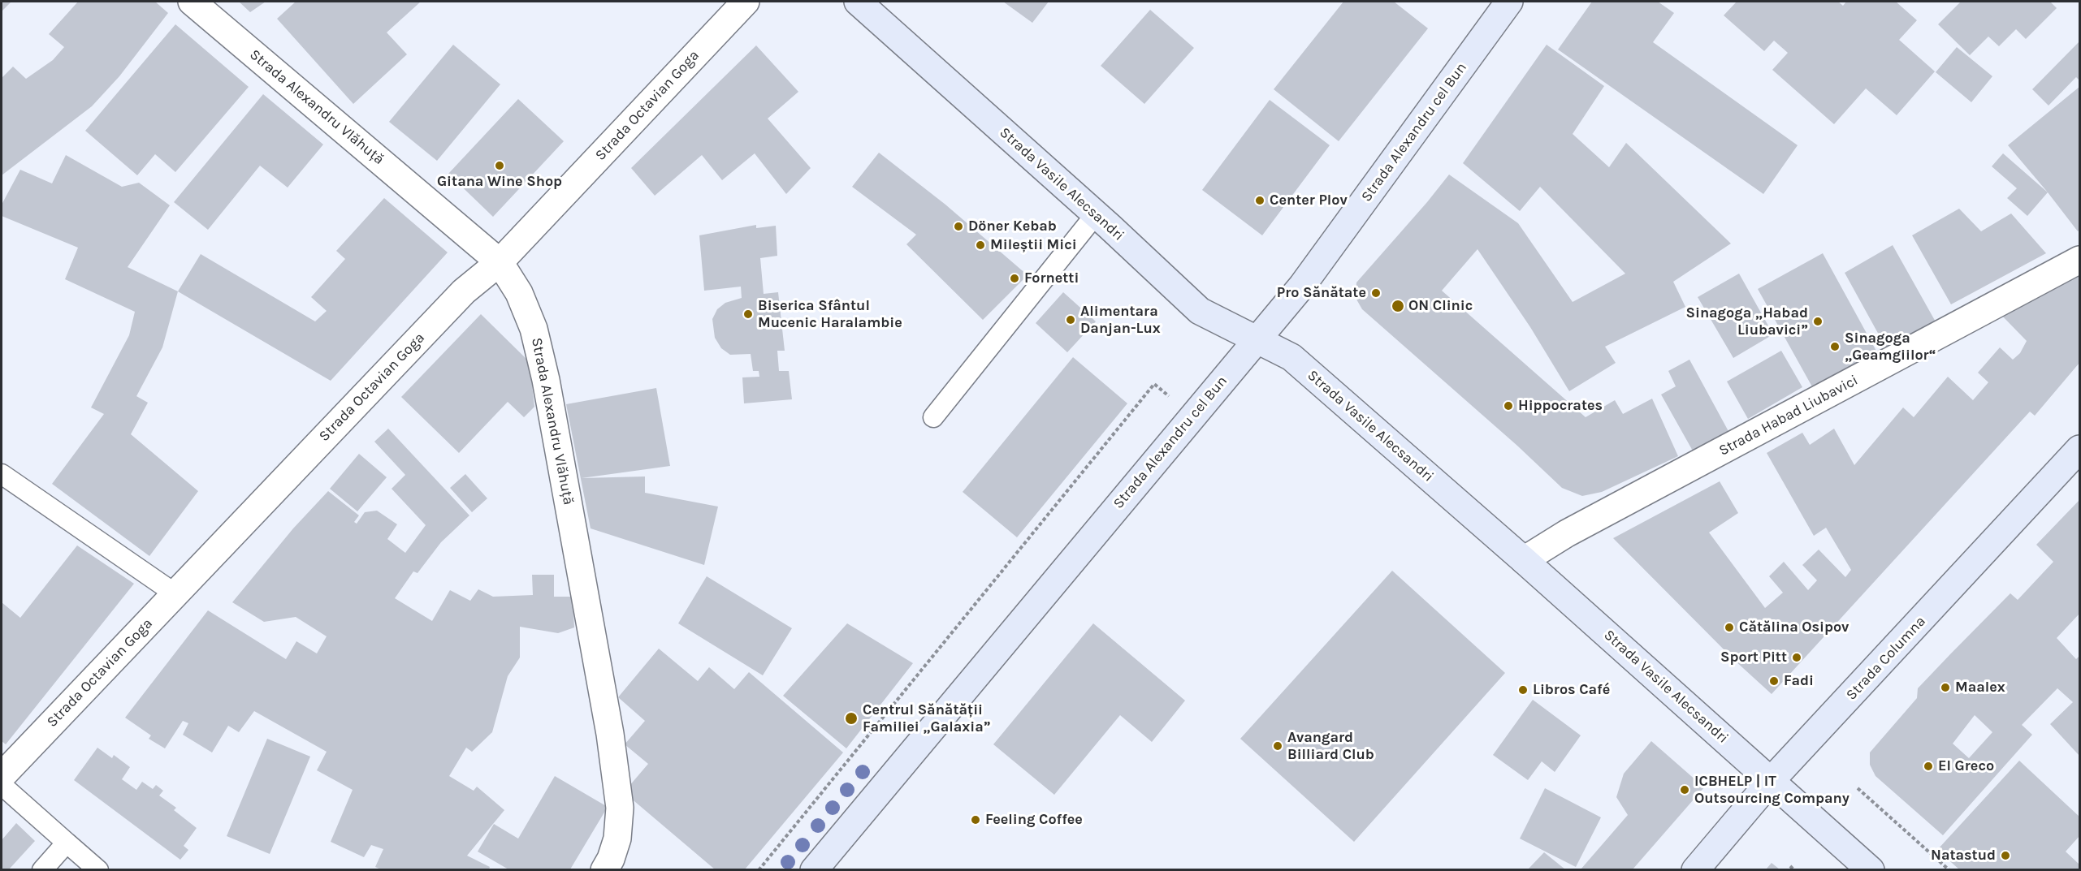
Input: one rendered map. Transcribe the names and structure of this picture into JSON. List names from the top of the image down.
{
  "streets": {
    "main road": ["Strada Alexandru cel Bun", "Strada Vasile Alecsandri", "Strada Columna"],
    "street": ["Strada Octavian Goga", "Strada Alexandru Vlăhuță", "Strada Habad Liubavici"]
  },
  "crossings": [
    ["Strada Octavian Goga", "Strada Alexandru Vlăhuță"],
    ["Strada Alexandru cel Bun", "Strada Vasile Alecsandri"],
    ["Strada Vasile Alecsandri", "Strada Habad Liubavici"],
    ["Strada Vasile Alecsandri", "Strada Columna"]
  ],
  "places": [
    "Gitana Wine Shop",
    "Center Plov",
    "Döner Kebab",
    "Mileștii Mici",
    "Fornetti",
    "Pro Sănătate",
    "ON Clinic",
    "Biserica Sfântul Mucenic Haralambie",
    "Alimentara Danjan-Lux",
    "Sinagoga „Habad Liubavici”",
    "Sinagoga „Geamgiilor“",
    "Hippocrates",
    "Cătălina Osipov",
    "Sport Pitt",
    "Fadi",
    "Maalex",
    "Libros Café",
    "Centrul Sănătății Familiei „Galaxia”",
    "Avangard Billiard Club",
    "El Greco",
    "ICBHELP | IT Outsourcing Company",
    "Feeling Coffee",
    "Natastud"
  ]
}
